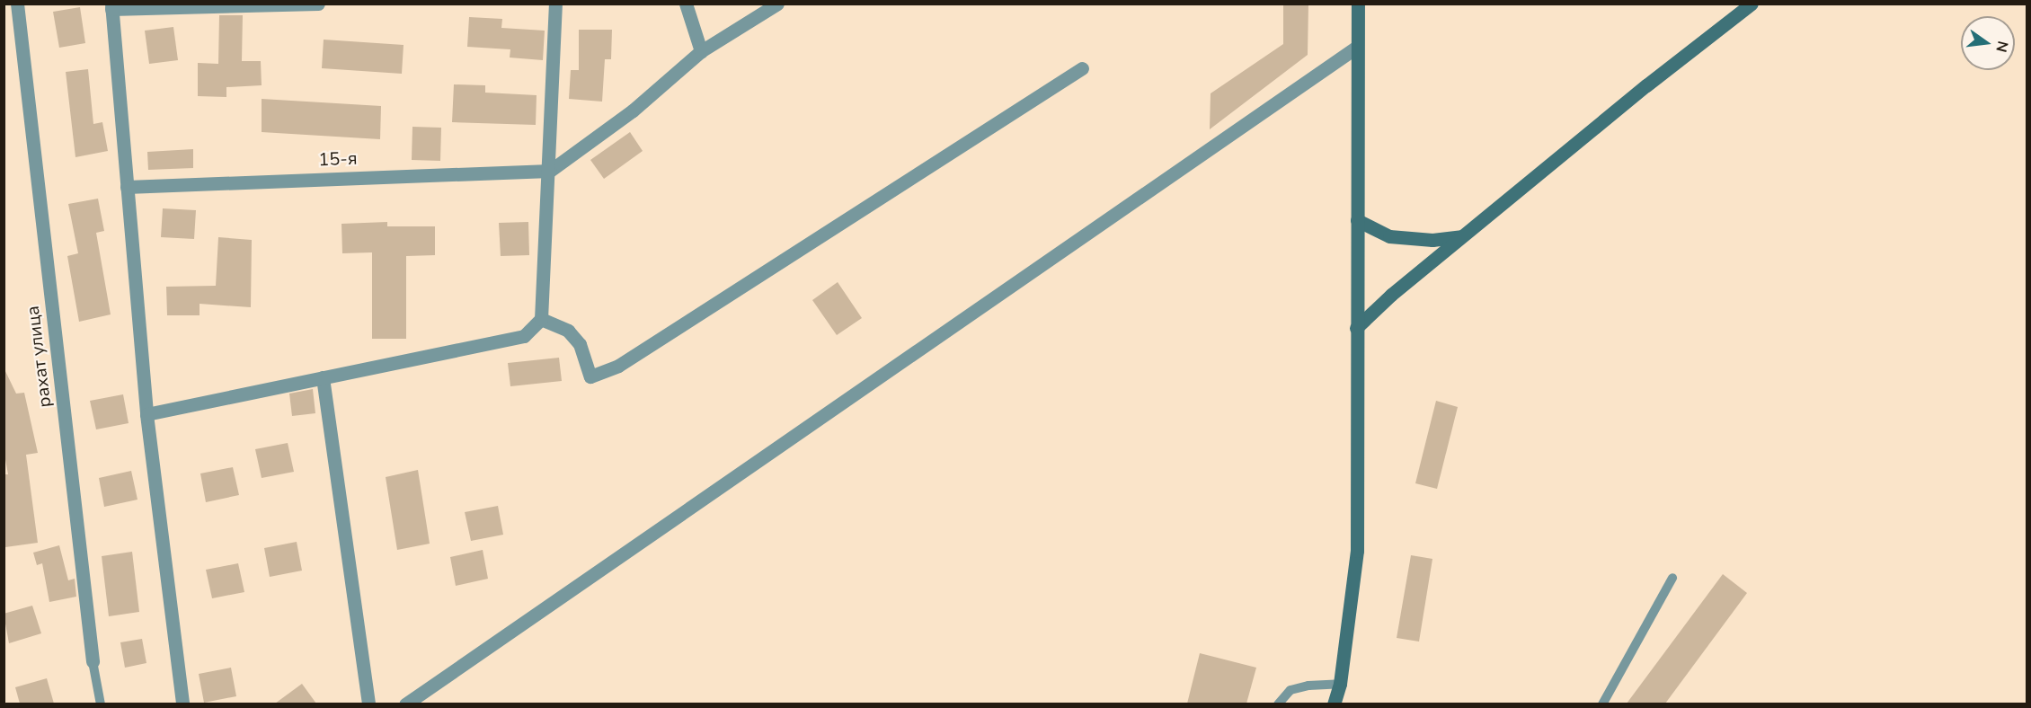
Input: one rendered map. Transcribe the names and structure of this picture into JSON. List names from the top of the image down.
{
  "streets": {
    "street": ["15-я", "рахат улица"]
  },
  "north": "right"
}
